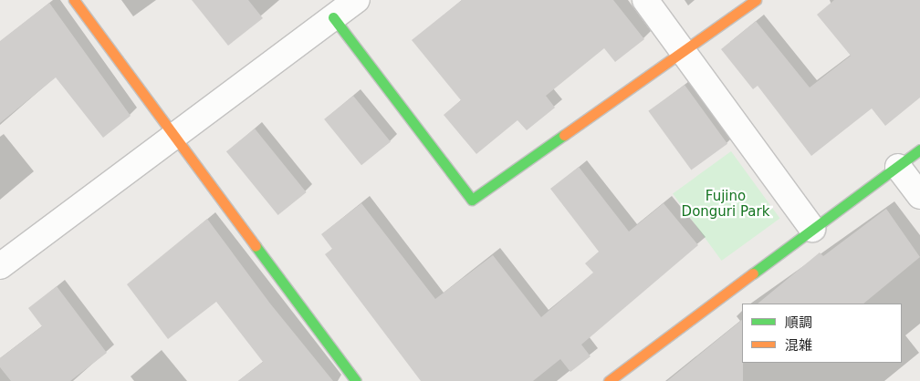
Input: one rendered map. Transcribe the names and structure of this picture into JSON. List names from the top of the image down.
{
  "parks": ["Fujino Donguri Park"],
  "legend": ["順調", "混雑"]
}
